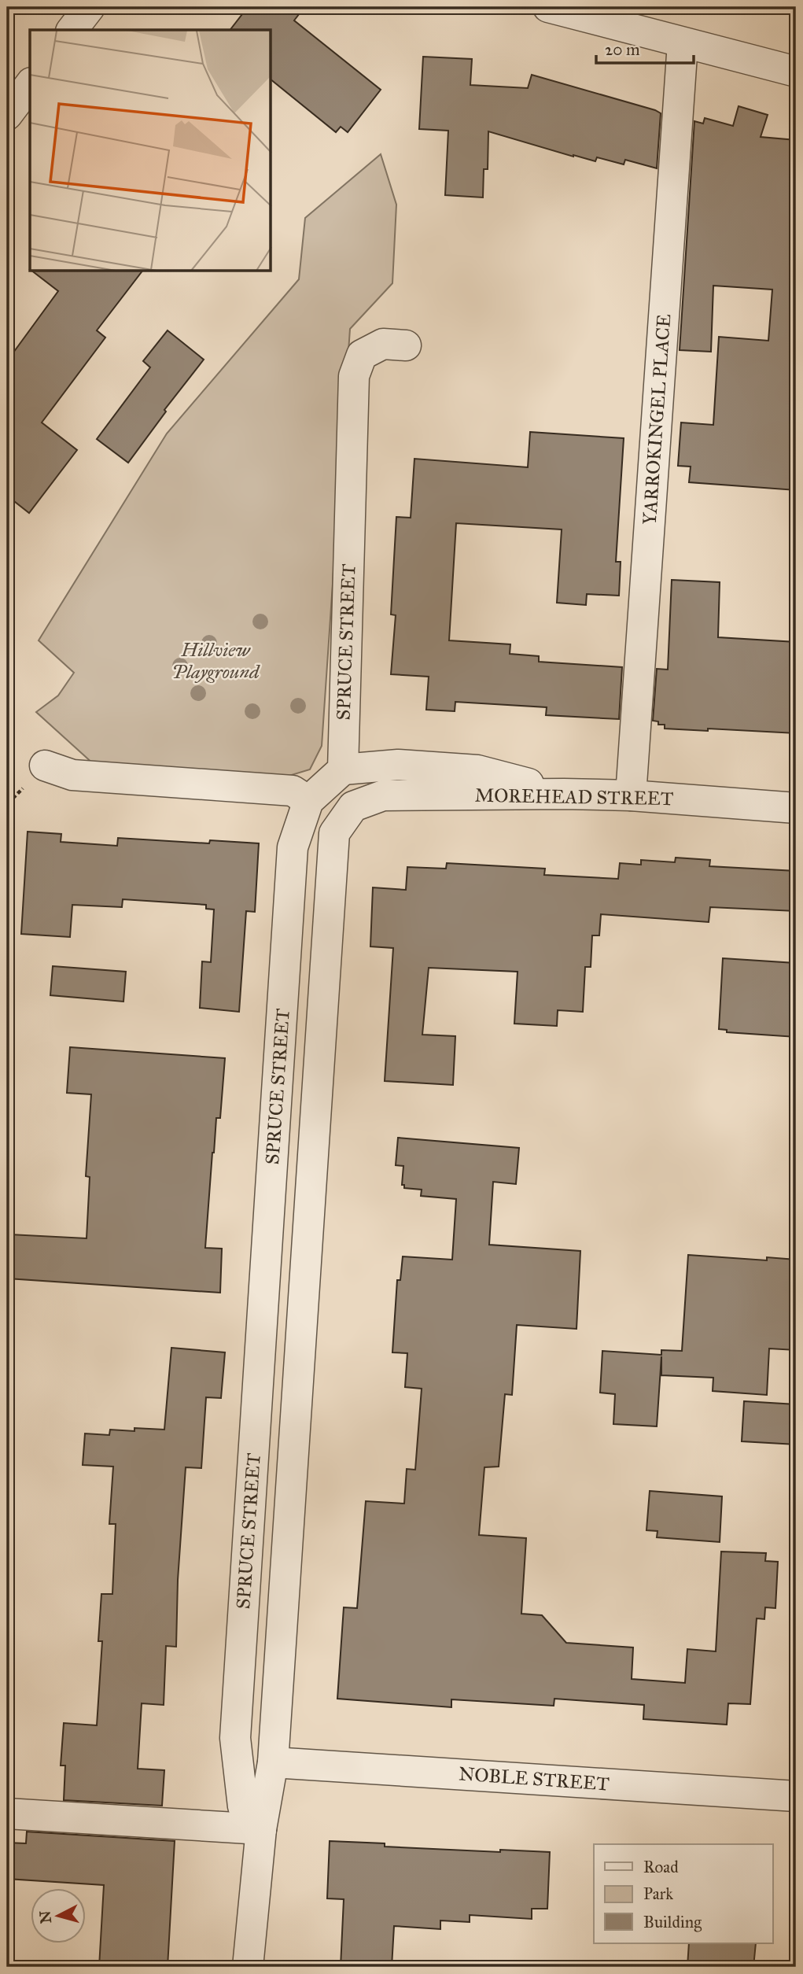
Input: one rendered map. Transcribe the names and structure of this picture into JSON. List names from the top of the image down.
{
  "streets": {
    "street": [
      "YARROKINGEL PLACE",
      "SPRUCE STREET",
      "MOREHEAD STREET",
      "NOBLE STREET"
    ]
  },
  "crossings": [
    ["YARROKINGEL PLACE", "MOREHEAD STREET"],
    ["SPRUCE STREET", "MOREHEAD STREET"],
    ["SPRUCE STREET", "NOBLE STREET"]
  ],
  "parks": ["Hillview Playground"],
  "legend": ["Road", "Park", "Building"],
  "scale_bar": "20 m",
  "north": "left"
}
